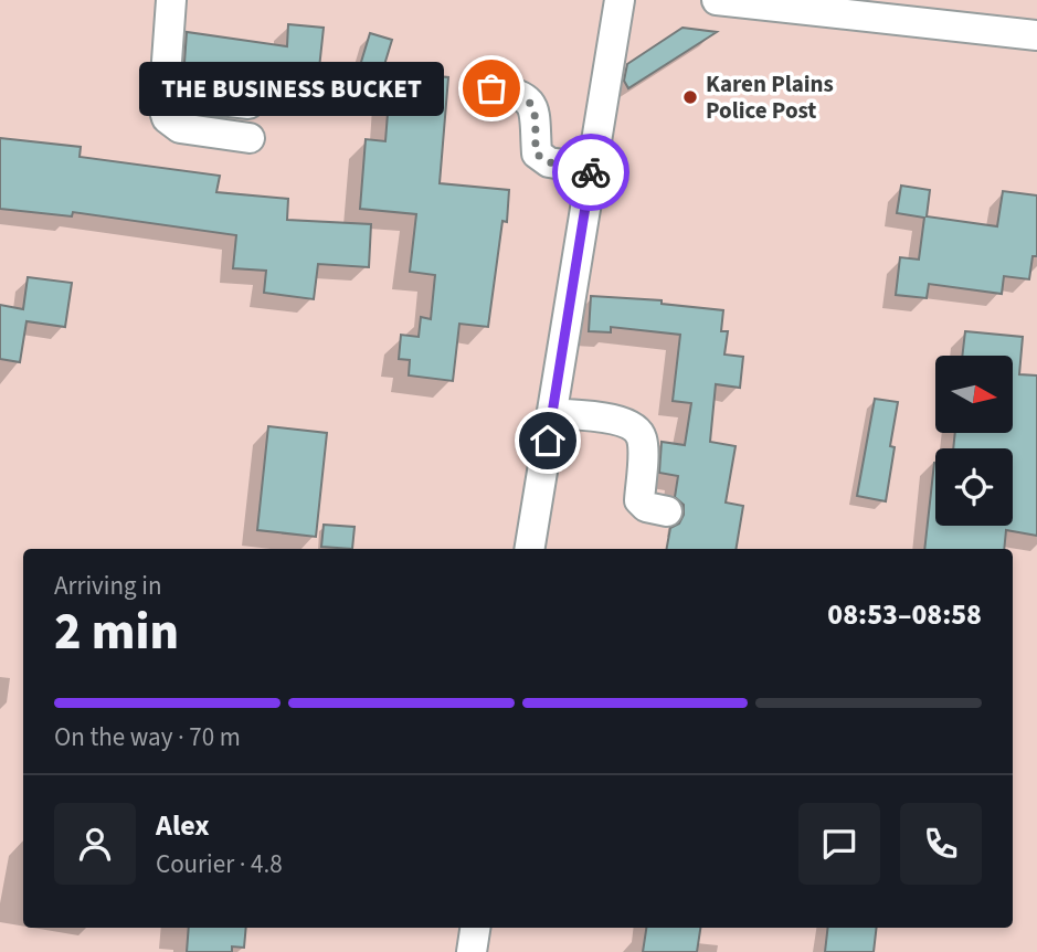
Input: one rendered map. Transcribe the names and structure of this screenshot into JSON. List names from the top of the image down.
{
  "places": ["THE BUSINESS BUCKET", "Karen Plains Police Post"],
  "north": "right",
  "page": {
    "bubble": "THE BUSINESS BUCKET",
    "heading": ["2 min", "Arriving in", "08:53–08:58"],
    "panel": ["Alex", "Courier · 4.8"],
    "bar": "On the way · 70 m"
  }
}
